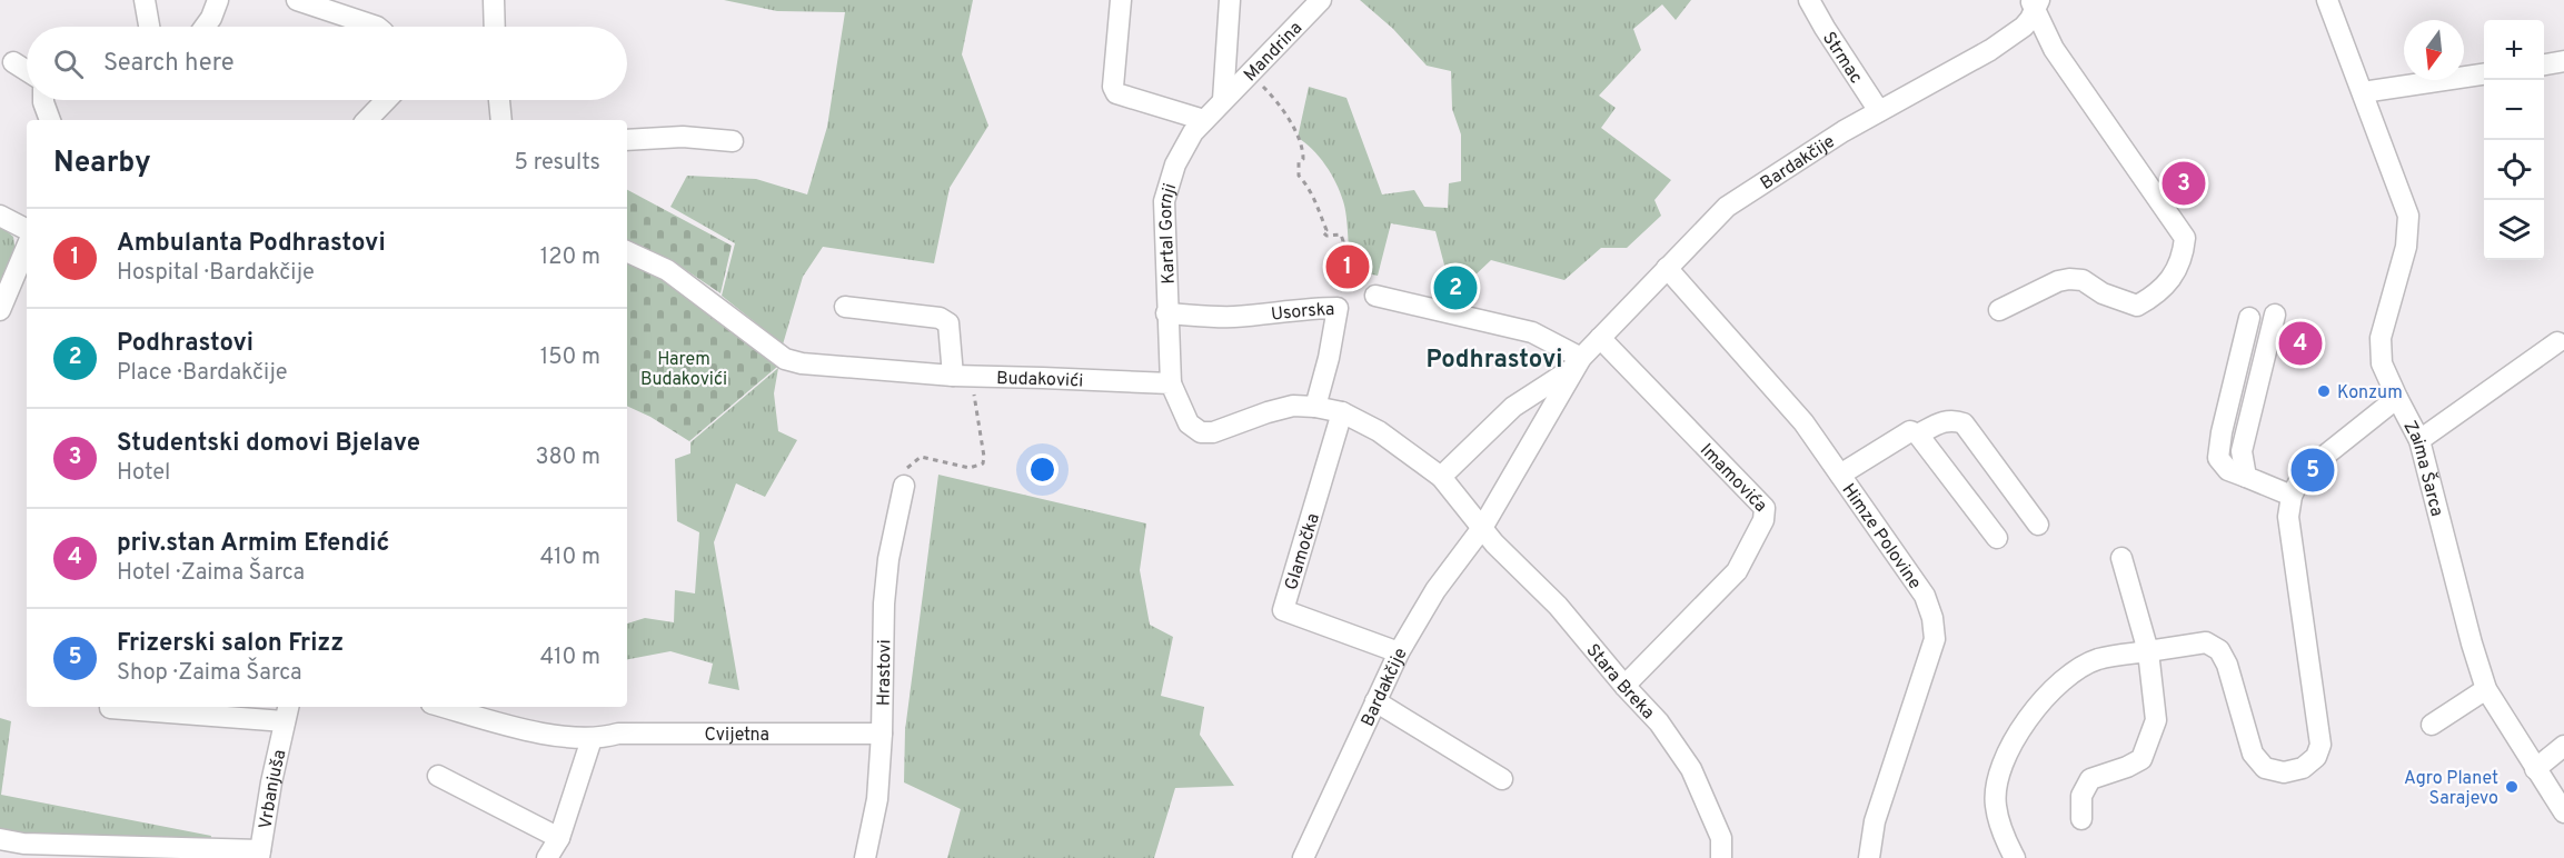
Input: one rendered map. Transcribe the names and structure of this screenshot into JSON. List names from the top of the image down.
{
  "streets": {
    "street": [
      "Mandrina",
      "Strmac",
      "Bardakčije",
      "Kartal Gornji",
      "Usorska",
      "Budakovići",
      "Zaima Šarca",
      "Imamovića",
      "Himze Polovine",
      "Glamočka",
      "Hrastovi",
      "Stara Breka",
      "Cvijetna",
      "Vrbanjuša"
    ]
  },
  "crossings": [
    ["Mandrina", "Kartal Gornji"],
    ["Strmac", "Bardakčije"],
    ["Bardakčije", "Imamovića"],
    ["Bardakčije", "Himze Polovine"],
    ["Bardakčije", "Glamočka"],
    ["Bardakčije", "Stara Breka"],
    ["Kartal Gornji", "Usorska"],
    ["Kartal Gornji", "Budakovići"],
    ["Imamovića", "Stara Breka"],
    ["Hrastovi", "Cvijetna"]
  ],
  "districts": ["Podhrastovi"],
  "parks": ["Harem Budakovići"],
  "places": ["Konzum", "Agro Planet Sarajevo"],
  "north": "bottom",
  "page": {
    "map_buttons": ["+", "−"],
    "search": "Search here",
    "heading": ["Nearby", "5 results"],
    "pins": [
      "3",
      "1",
      "2",
      "4",
      "5"
    ],
    "list": [
      {
        "mark": "1",
        "name": "Ambulanta Podhrastovi",
        "note": "Hospital · Bardakčije",
        "value": "120 m"
      },
      {
        "mark": "2",
        "name": "Podhrastovi",
        "note": "Place · Bardakčije",
        "value": "150 m"
      },
      {
        "mark": "3",
        "name": "Studentski domovi Bjelave",
        "note": "Hotel",
        "value": "380 m"
      },
      {
        "mark": "4",
        "name": "priv.stan Armim Efendić",
        "note": "Hotel · Zaima Šarca",
        "value": "410 m"
      },
      {
        "mark": "5",
        "name": "Frizerski salon Frizz",
        "note": "Shop · Zaima Šarca",
        "value": "410 m"
      }
    ]
  }
}
